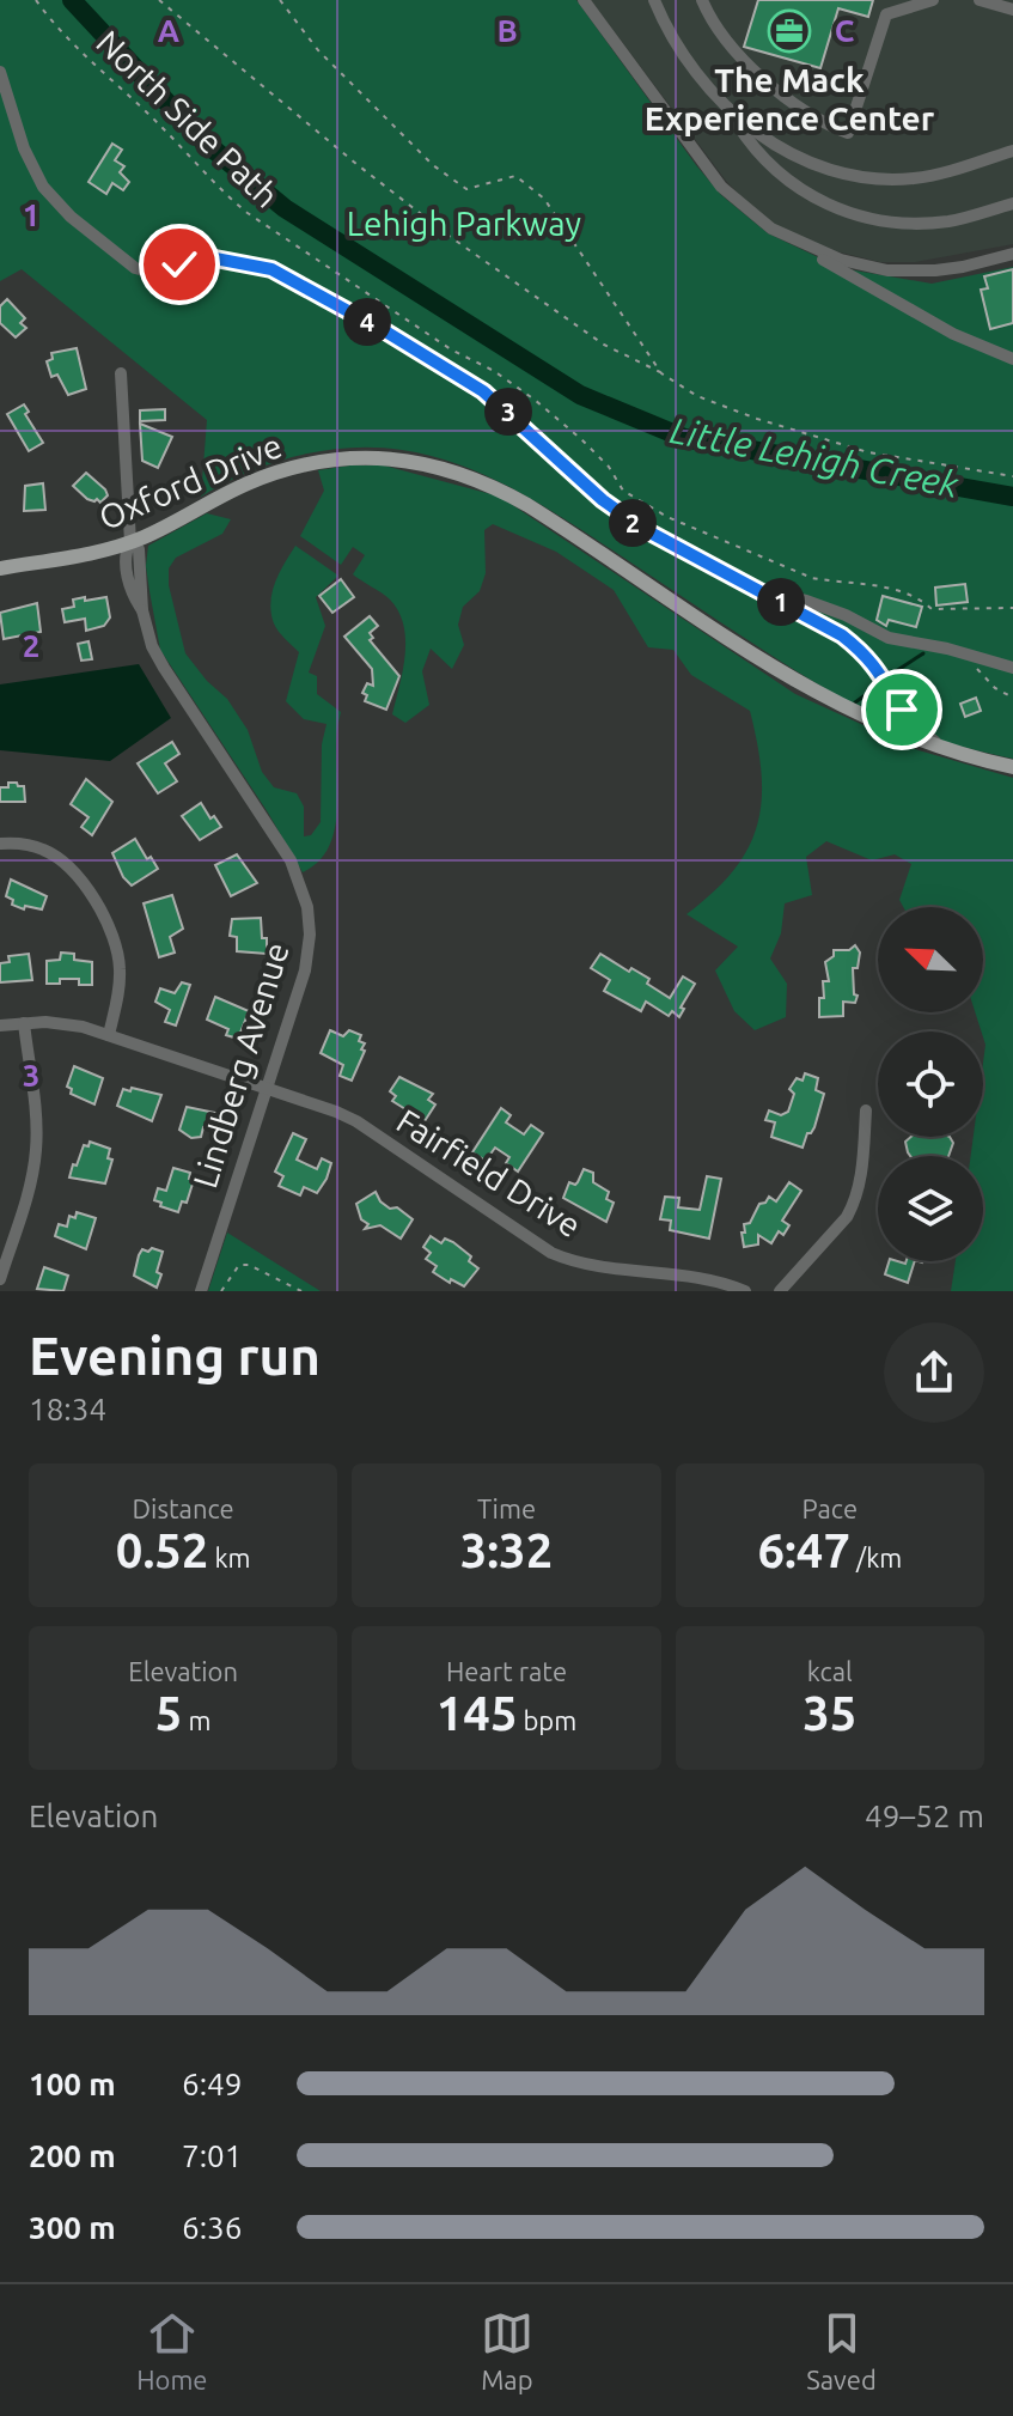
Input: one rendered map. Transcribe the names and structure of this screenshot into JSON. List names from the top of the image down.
{
  "streets": {
    "main road": ["Oxford Drive"],
    "street": ["Lindberg Avenue", "Fairfield Drive"],
    "path": ["North Side Path"]
  },
  "crossings": [
    ["Oxford Drive", "Lindberg Avenue"],
    ["Lindberg Avenue", "Fairfield Drive"]
  ],
  "water": ["Little Lehigh Creek"],
  "parks": ["Lehigh Parkway"],
  "places": {
    "office": ["The Mack Experience Center"]
  },
  "north": "top left",
  "page": {
    "pins": [
      "4",
      "3",
      "2",
      "1"
    ],
    "heading": ["Evening run", "18:34"],
    "stats": [
      ["Distance", "0.52 km"],
      ["Time", "3:32"],
      ["Pace", "6:47 /km"],
      ["Elevation", "5 m"],
      ["Heart rate", "145 bpm"],
      ["kcal", "35"]
    ],
    "chart": ["Elevation", "49–52 m"],
    "list": [
      {
        "name": "100 m",
        "note": "6:49"
      },
      {
        "name": "200 m",
        "note": "7:01"
      },
      {
        "name": "300 m",
        "note": "6:36"
      }
    ],
    "tabs": ["Home", "Map", "Saved"]
  },
  "grid": {
    "columns": ["A", "B", "C"],
    "rows": ["1", "2", "3"]
  }
}
